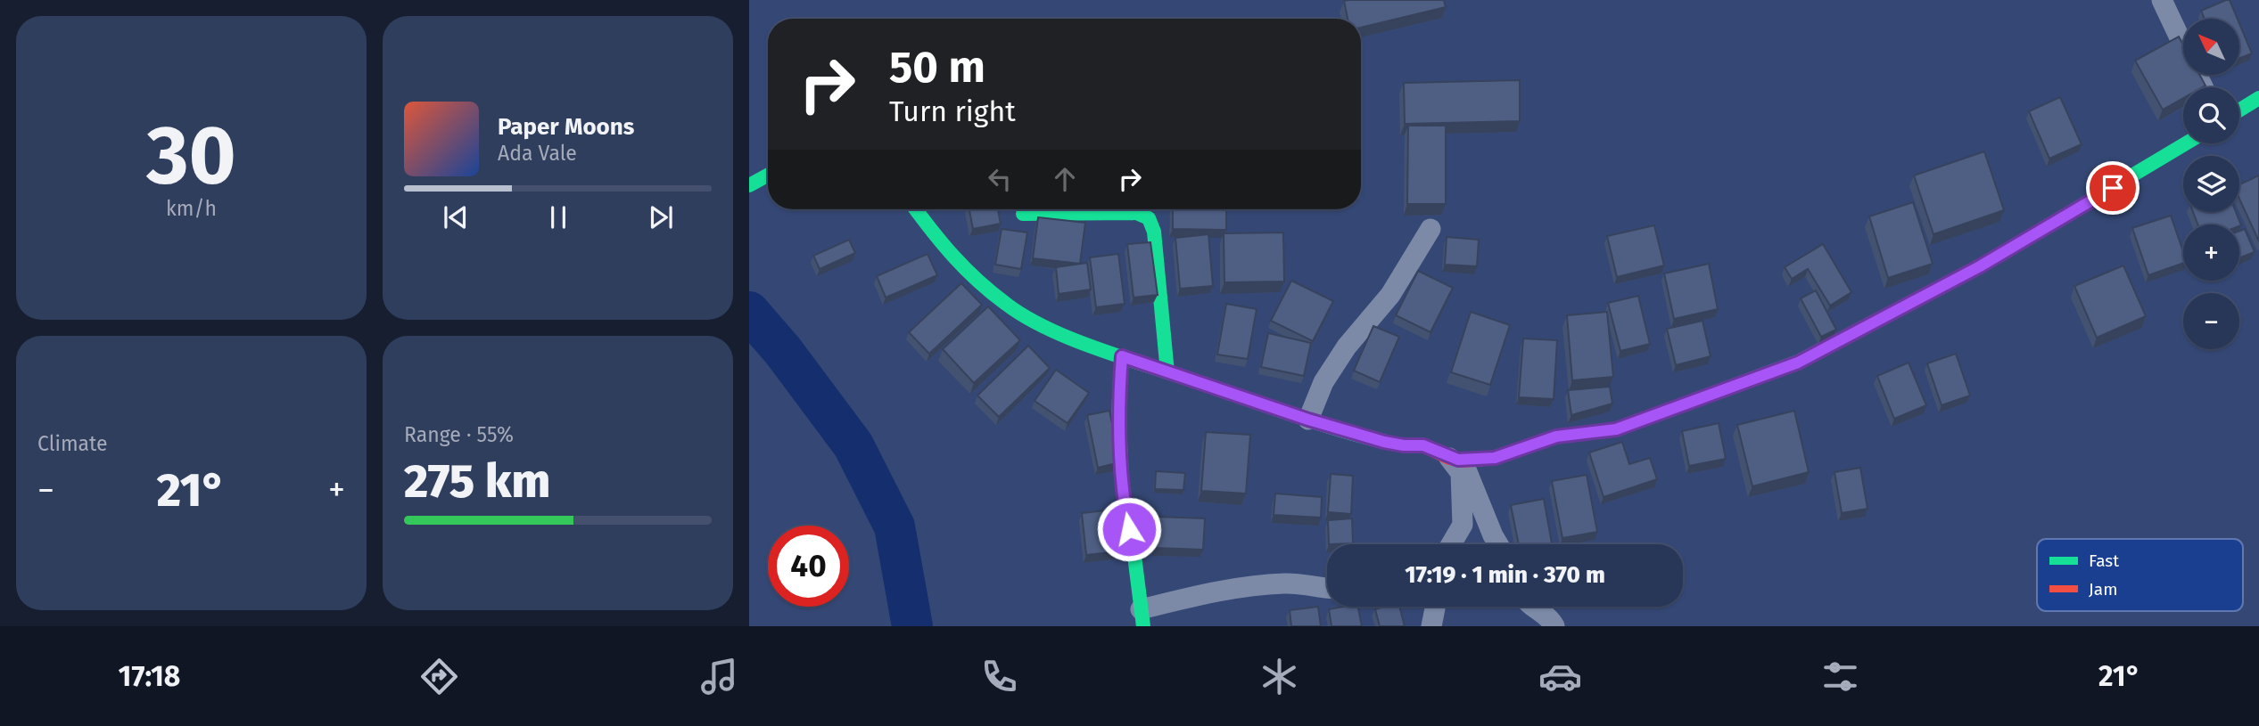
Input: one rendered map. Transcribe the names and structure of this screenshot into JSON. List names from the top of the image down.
{
  "legend": ["Fast", "Jam"],
  "north": "top left",
  "page": {
    "tile": [
      ["30", "km/h"],
      "Climate",
      ["Range · 55%", "275 km"]
    ],
    "map_buttons": ["+", "−"],
    "turn": ["50 m", "Turn right"],
    "song": ["Paper Moons", "Ada Vale"],
    "heat": ["−", "21°", "+"],
    "limit": "40",
    "trip": "17:19 · 1 min · 370 m",
    "tabs": ["17:18", "21°"]
  }
}
